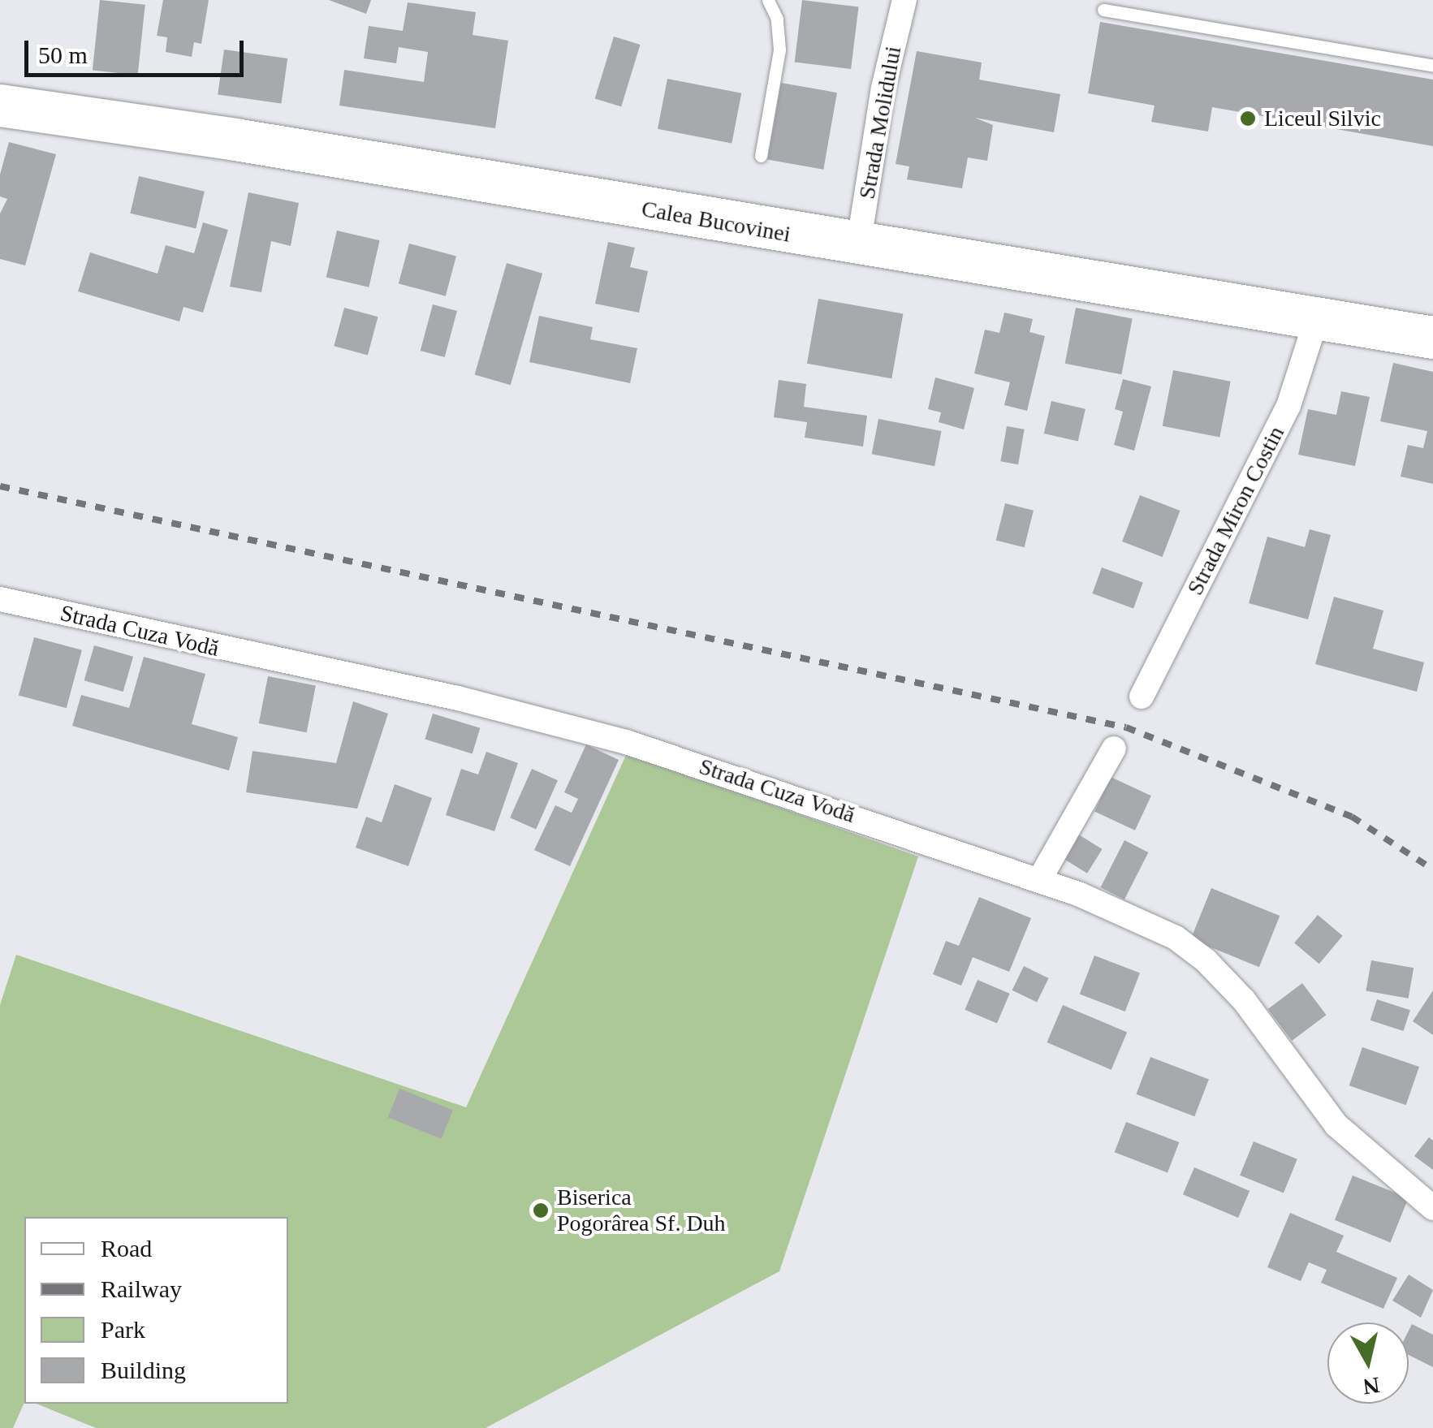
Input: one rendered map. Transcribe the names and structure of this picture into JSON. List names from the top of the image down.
{
  "streets": {
    "highway": ["Calea Bucovinei"],
    "street": ["Strada Molidului", "Strada Miron Costin", "Strada Cuza Vodă"]
  },
  "crossings": [
    ["Strada Molidului", "Calea Bucovinei"],
    ["Calea Bucovinei", "Strada Miron Costin"]
  ],
  "places": ["Liceul Silvic", "Biserica Pogorârea Sf. Duh"],
  "legend": [
    "Road",
    "Railway",
    "Park",
    "Building"
  ],
  "scale_bar": "50 m",
  "north": "bottom"
}
